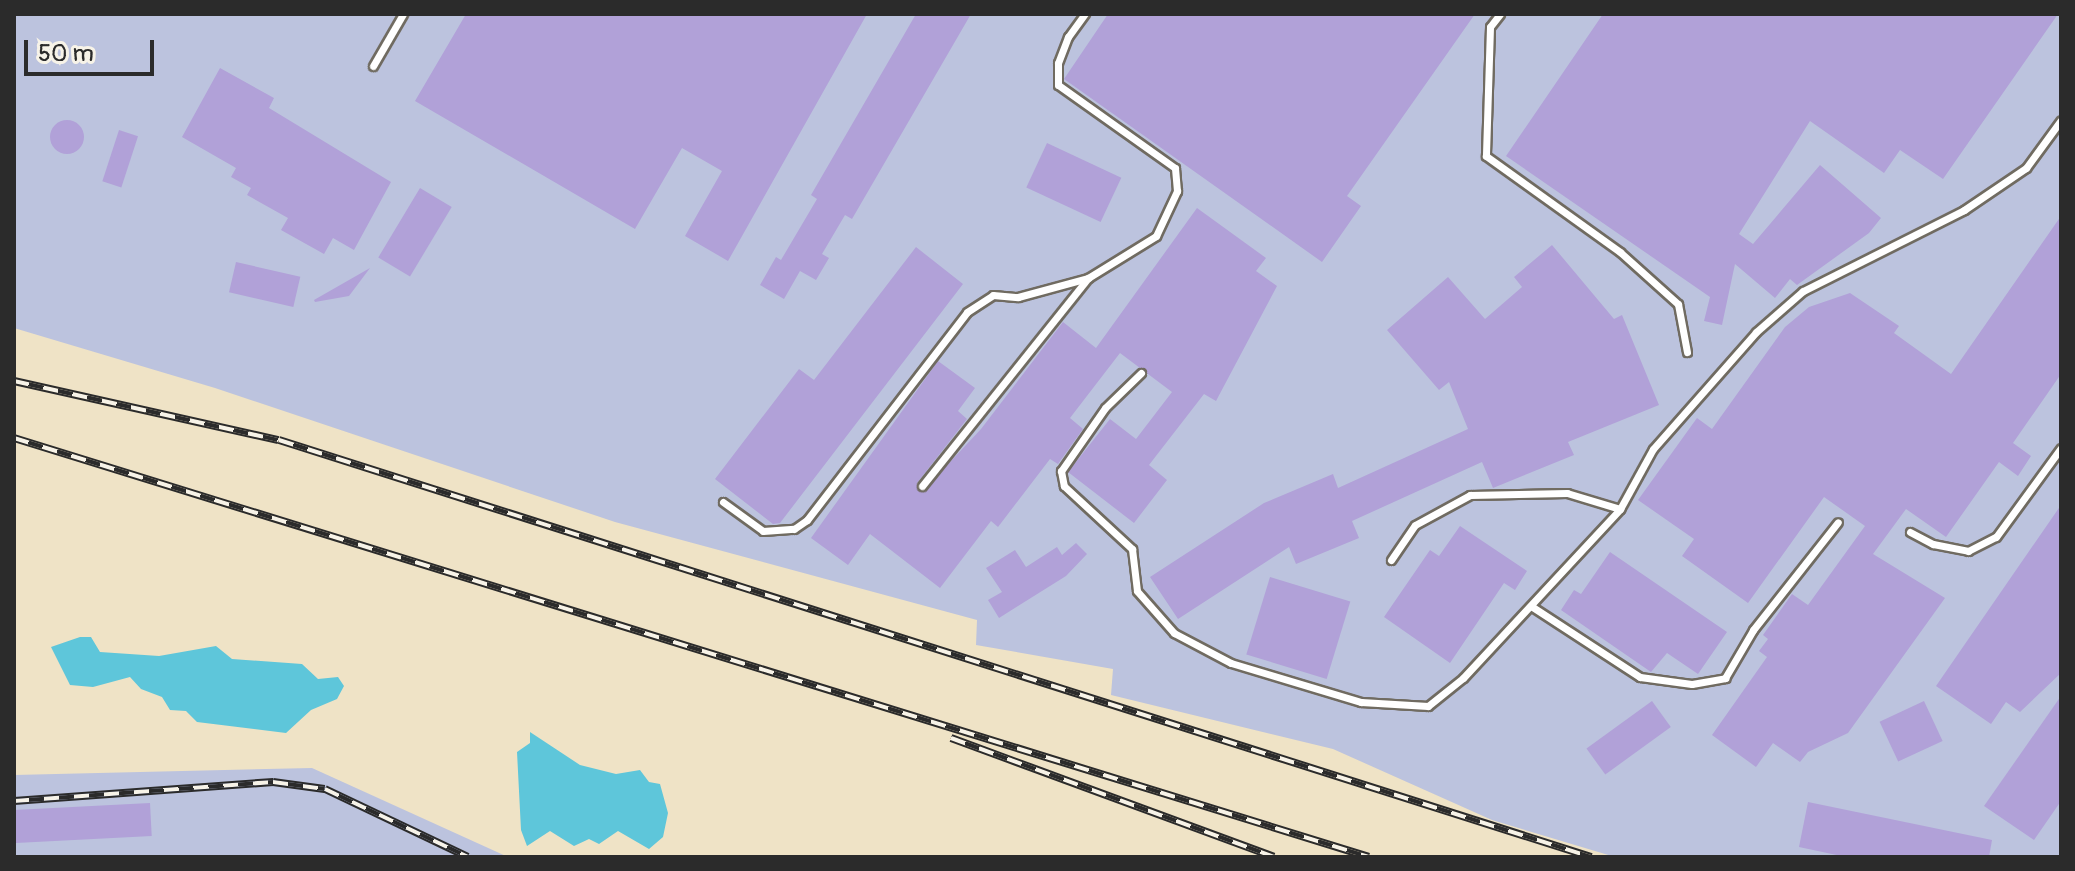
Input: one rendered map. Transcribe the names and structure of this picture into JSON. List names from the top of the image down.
{
  "scale_bar": "50 m"
}
